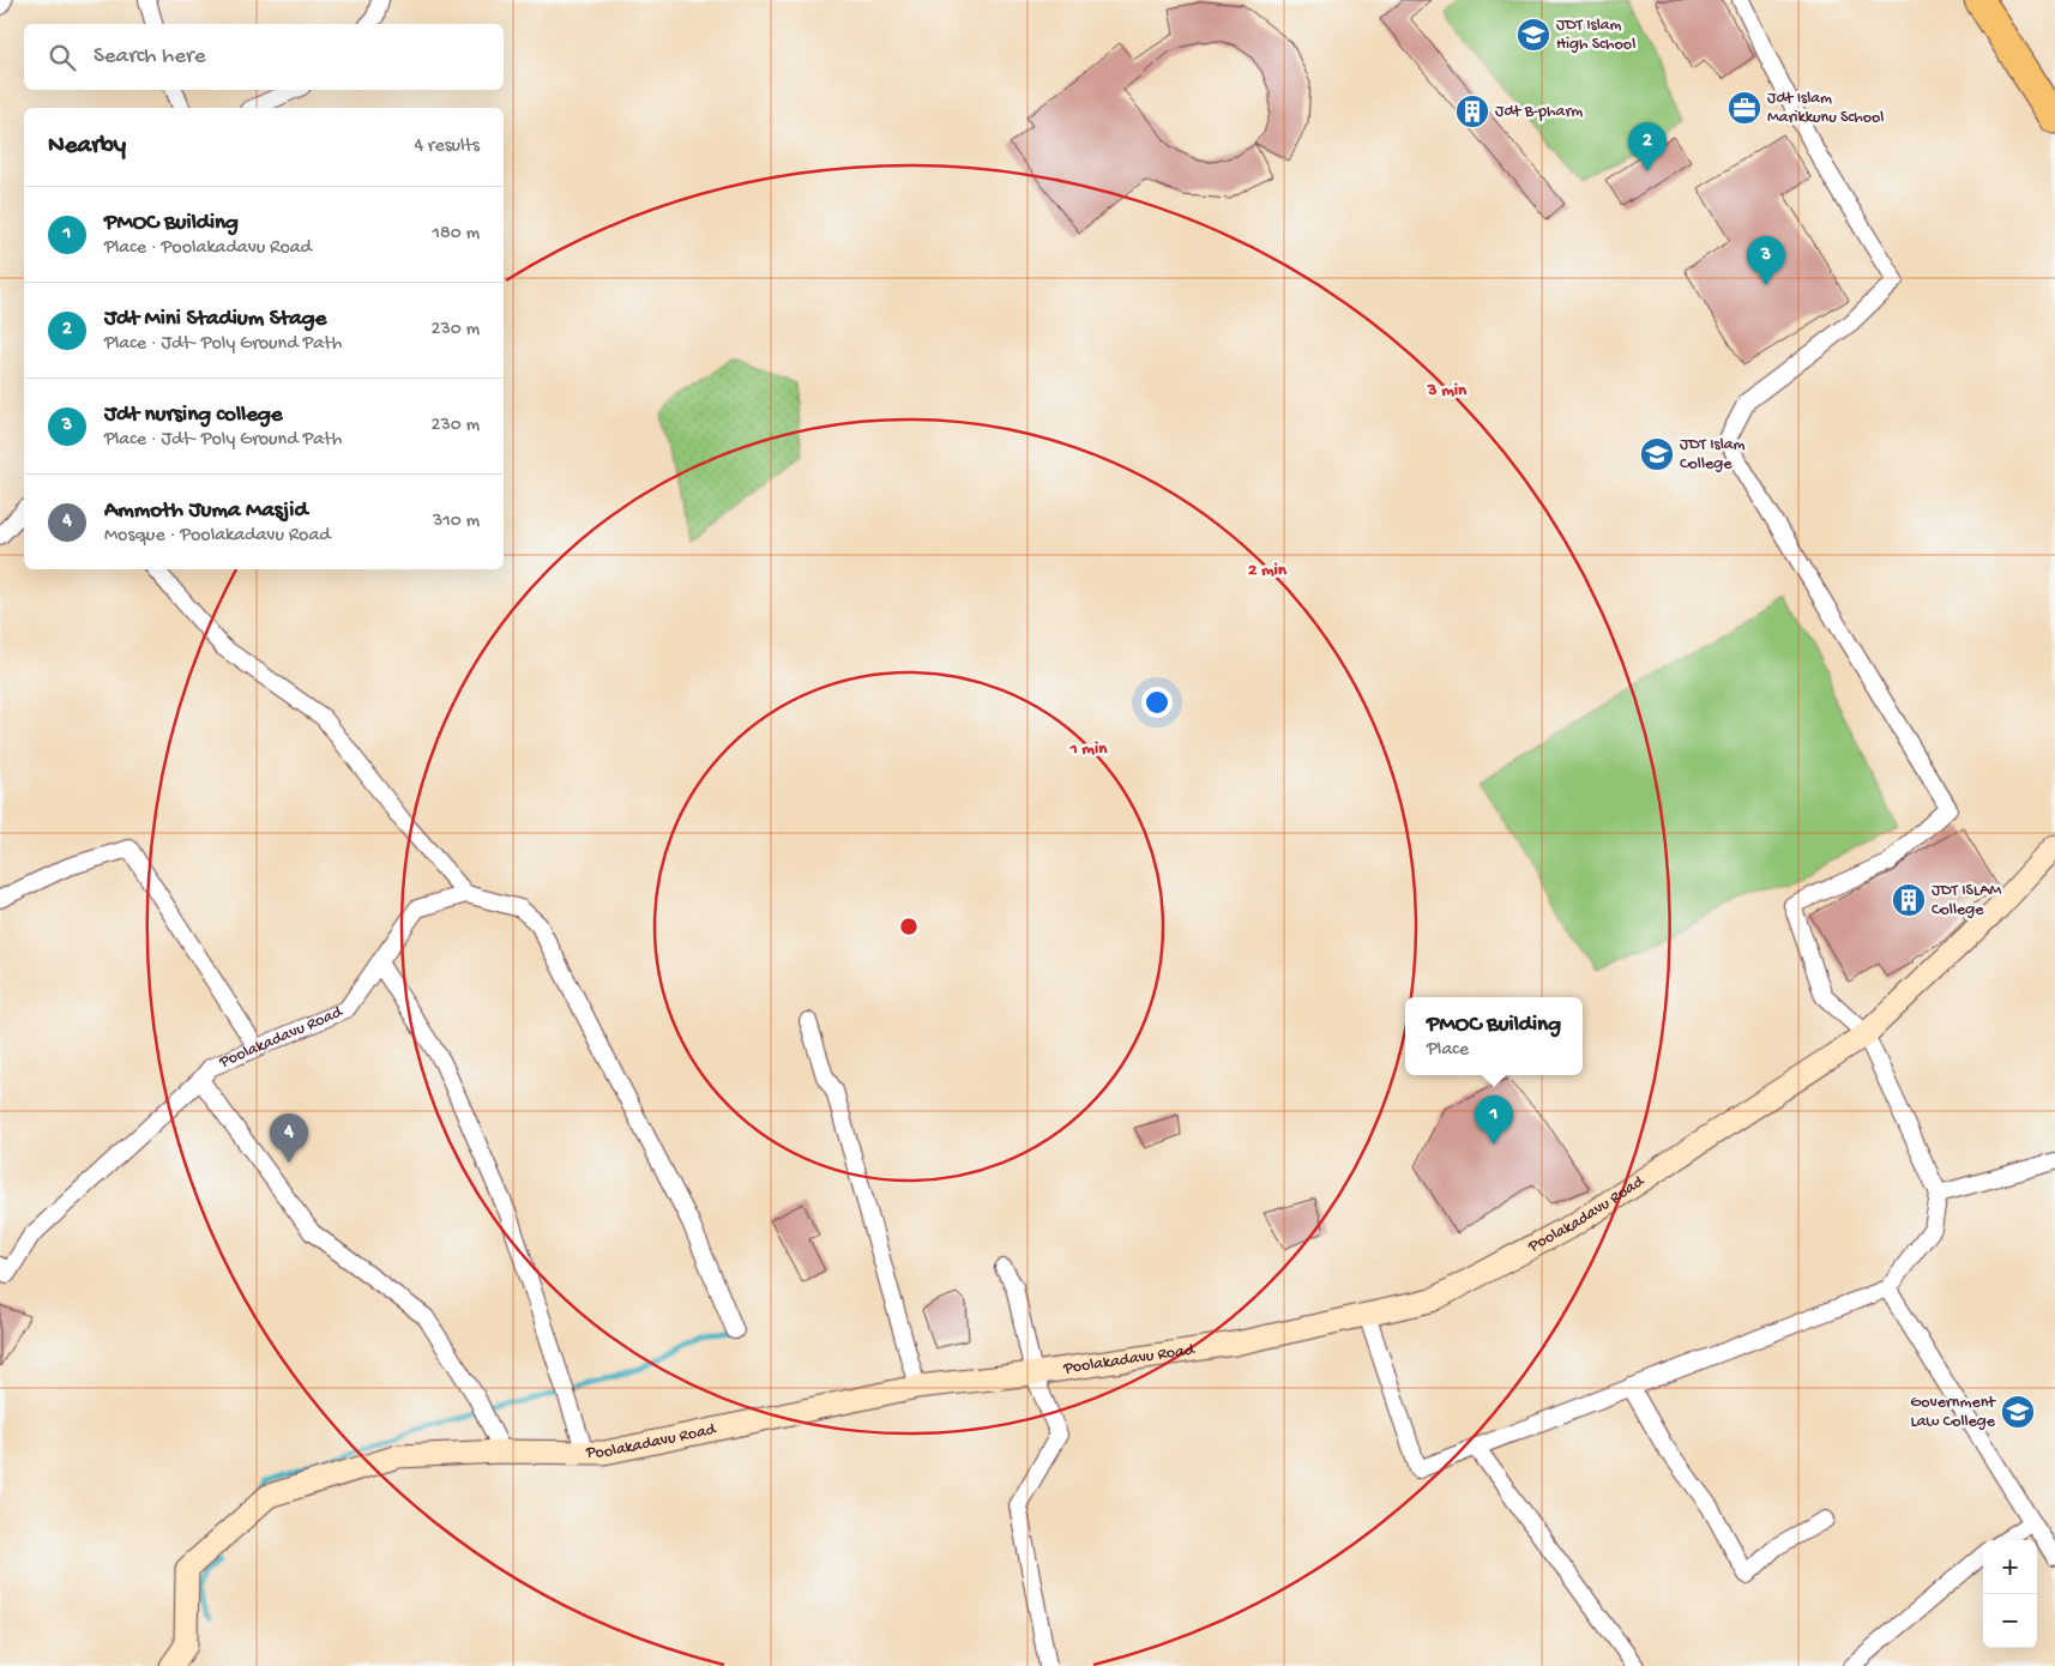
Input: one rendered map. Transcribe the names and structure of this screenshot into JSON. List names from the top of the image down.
{
  "streets": {
    "street": ["Poolakadavu Road"]
  },
  "places": {
    "school or university": ["JDT Islam High School", "JDT Islam College", "Government Law College"],
    "office": ["Jdt Islam Marikkunu School"],
    "building": ["Jdt B-pharm", "JDT ISLAM College"]
  },
  "page": {
    "search": "Search here",
    "heading": ["Nearby", "4 results"],
    "pins": [
      "2",
      "3",
      "1",
      "4"
    ],
    "list": [
      {
        "mark": "1",
        "name": "PMOC Building",
        "note": "Place · Poolakadavu Road",
        "value": "180 m"
      },
      {
        "mark": "2",
        "name": "Jdt Mini Stadium Stage",
        "note": "Place · Jdt- Poly Ground Path",
        "value": "230 m"
      },
      {
        "mark": "3",
        "name": "Jdt nursing college",
        "note": "Place · Jdt- Poly Ground Path",
        "value": "230 m"
      },
      {
        "mark": "4",
        "name": "Ammoth Juma Masjid",
        "note": "Mosque · Poolakadavu Road",
        "value": "310 m"
      }
    ],
    "popup": ["PMOC Building", "Place"],
    "map_buttons": ["+", "−"]
  },
  "rings": ["3 min", "2 min", "1 min"]
}
